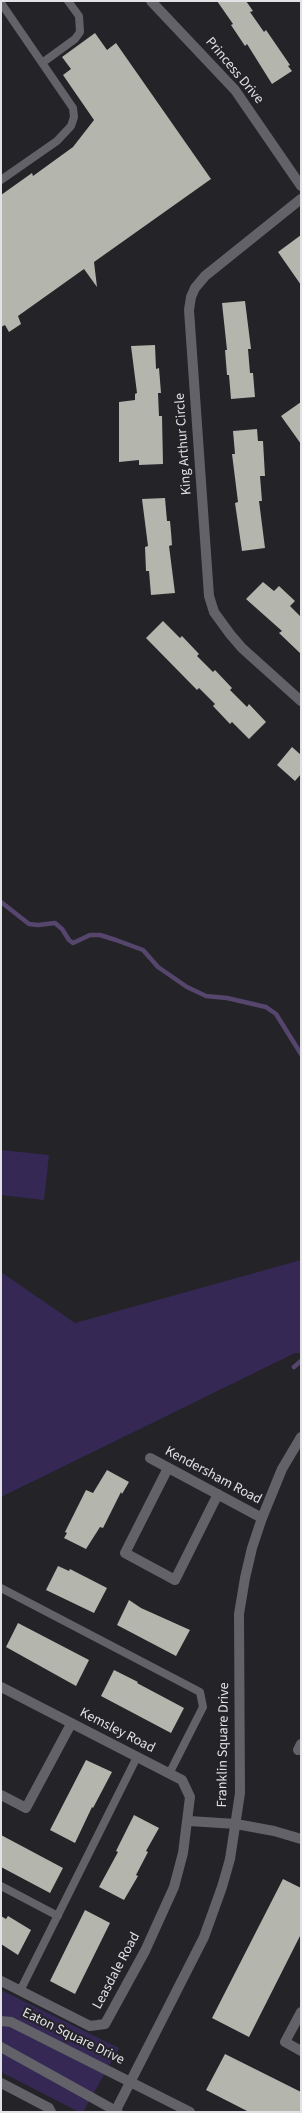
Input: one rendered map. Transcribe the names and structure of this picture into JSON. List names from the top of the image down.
{
  "streets": {
    "street": [
      "Princess Drive",
      "King Arthur Circle",
      "Kendersham Road",
      "Kemsley Road",
      "Franklin Square Drive",
      "Leasdale Road",
      "Eaton Square Drive"
    ]
  },
  "crossings": [
    ["Kendersham Road", "Franklin Square Drive"],
    ["Kemsley Road", "Leasdale Road"],
    ["Franklin Square Drive", "Eaton Square Drive"]
  ]
}
